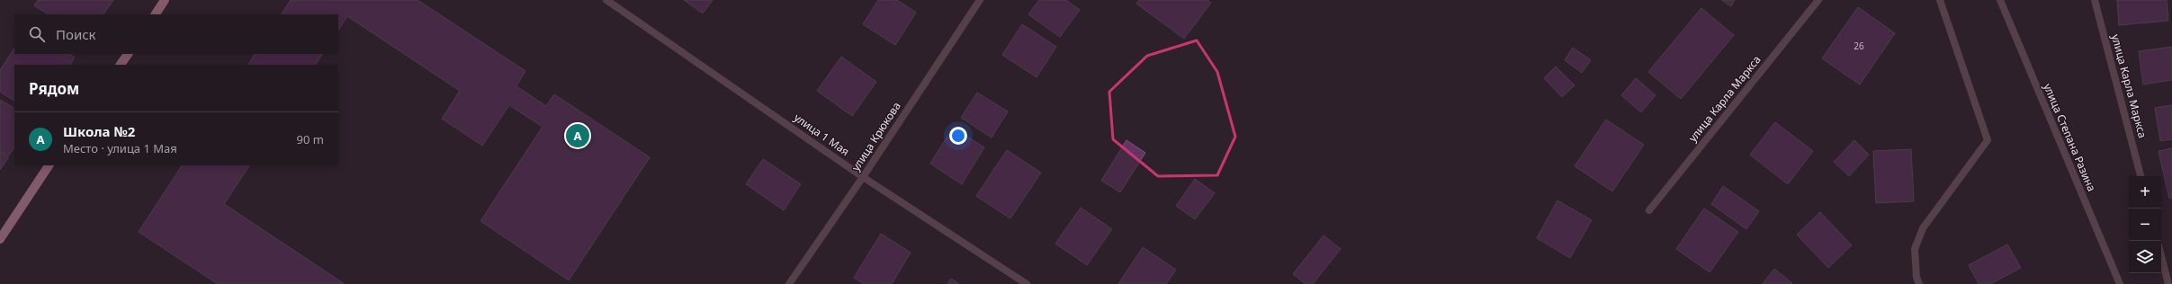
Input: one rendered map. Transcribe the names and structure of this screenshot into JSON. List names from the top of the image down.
{
  "streets": {
    "street": [
      "улица Карла Маркса",
      "улица 1 Мая",
      "улица Крюкова",
      "улица Степана Разина"
    ]
  },
  "crossings": [
    ["улица 1 Мая", "улица Крюкова"]
  ],
  "house_numbers": ["26"],
  "page": {
    "search": "Поиск",
    "heading": "Рядом",
    "list": [
      {
        "mark": "A",
        "name": "Школа №2",
        "note": "Место · улица 1 Мая",
        "value": "90 m"
      }
    ],
    "pins": "A",
    "map_buttons": ["+", "−"]
  }
}
